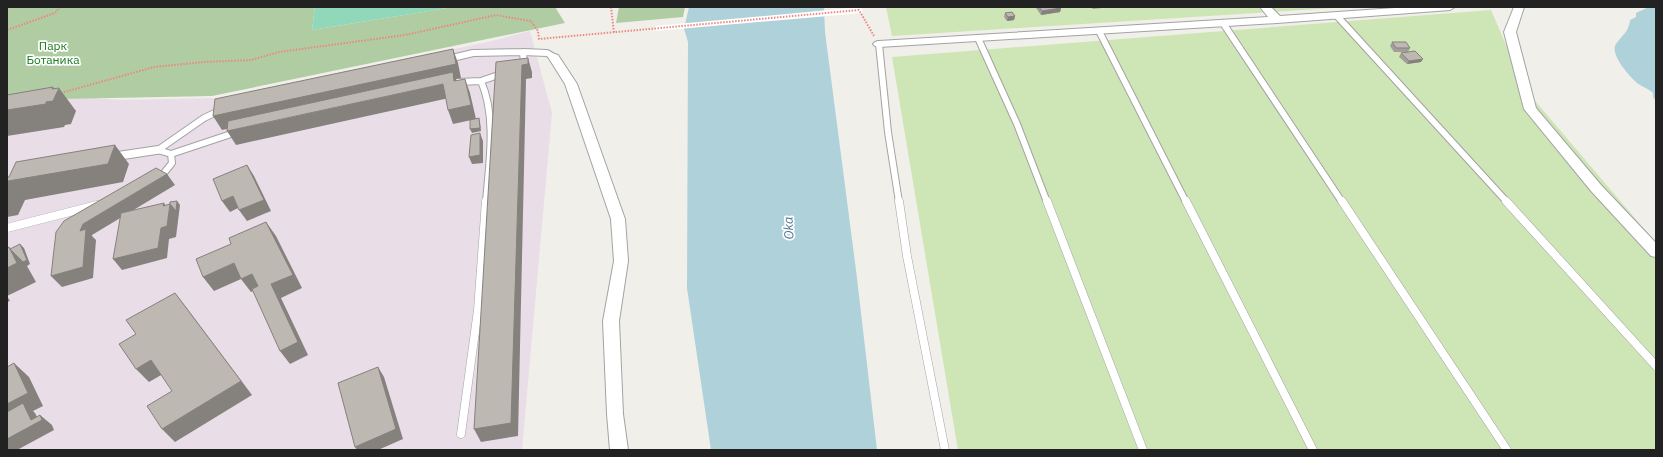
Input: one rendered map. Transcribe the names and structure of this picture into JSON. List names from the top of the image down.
{
  "water": ["Oka"],
  "parks": ["Парк Ботаника"]
}
